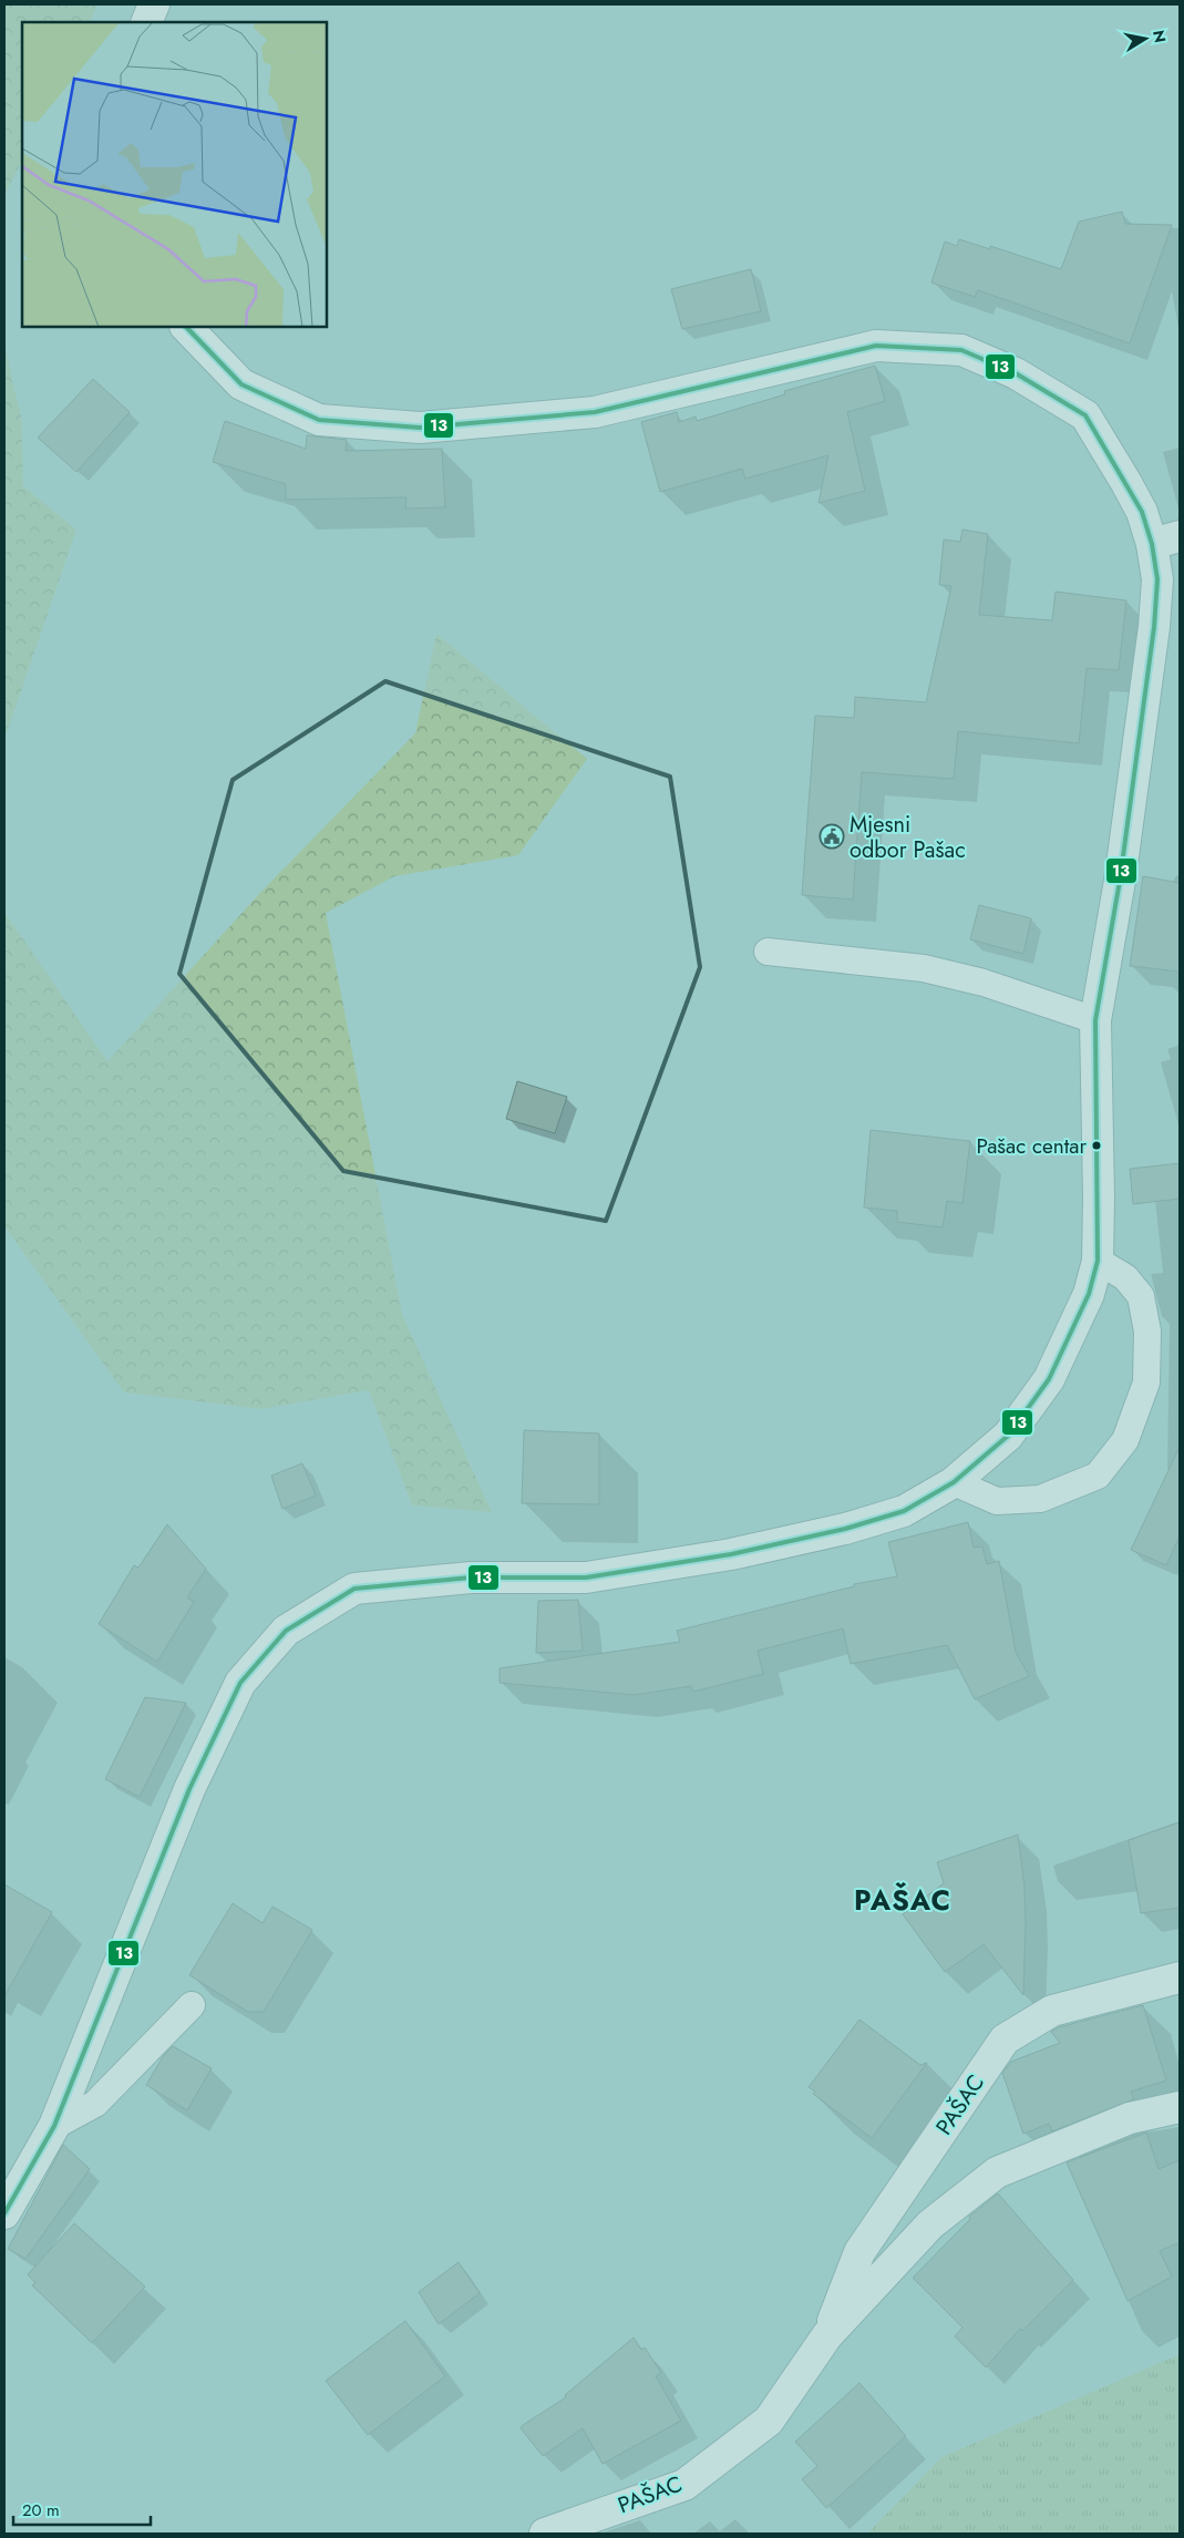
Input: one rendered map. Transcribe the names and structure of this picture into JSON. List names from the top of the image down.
{
  "streets": {
    "main road": ["PAŠAC"]
  },
  "districts": ["PAŠAC"],
  "places": {
    "public building": ["Mjesni odbor Pašac"],
    "other": ["Pašac centar"]
  },
  "lines": ["transit line 13"],
  "scale_bar": "20 m",
  "north": "right"
}
